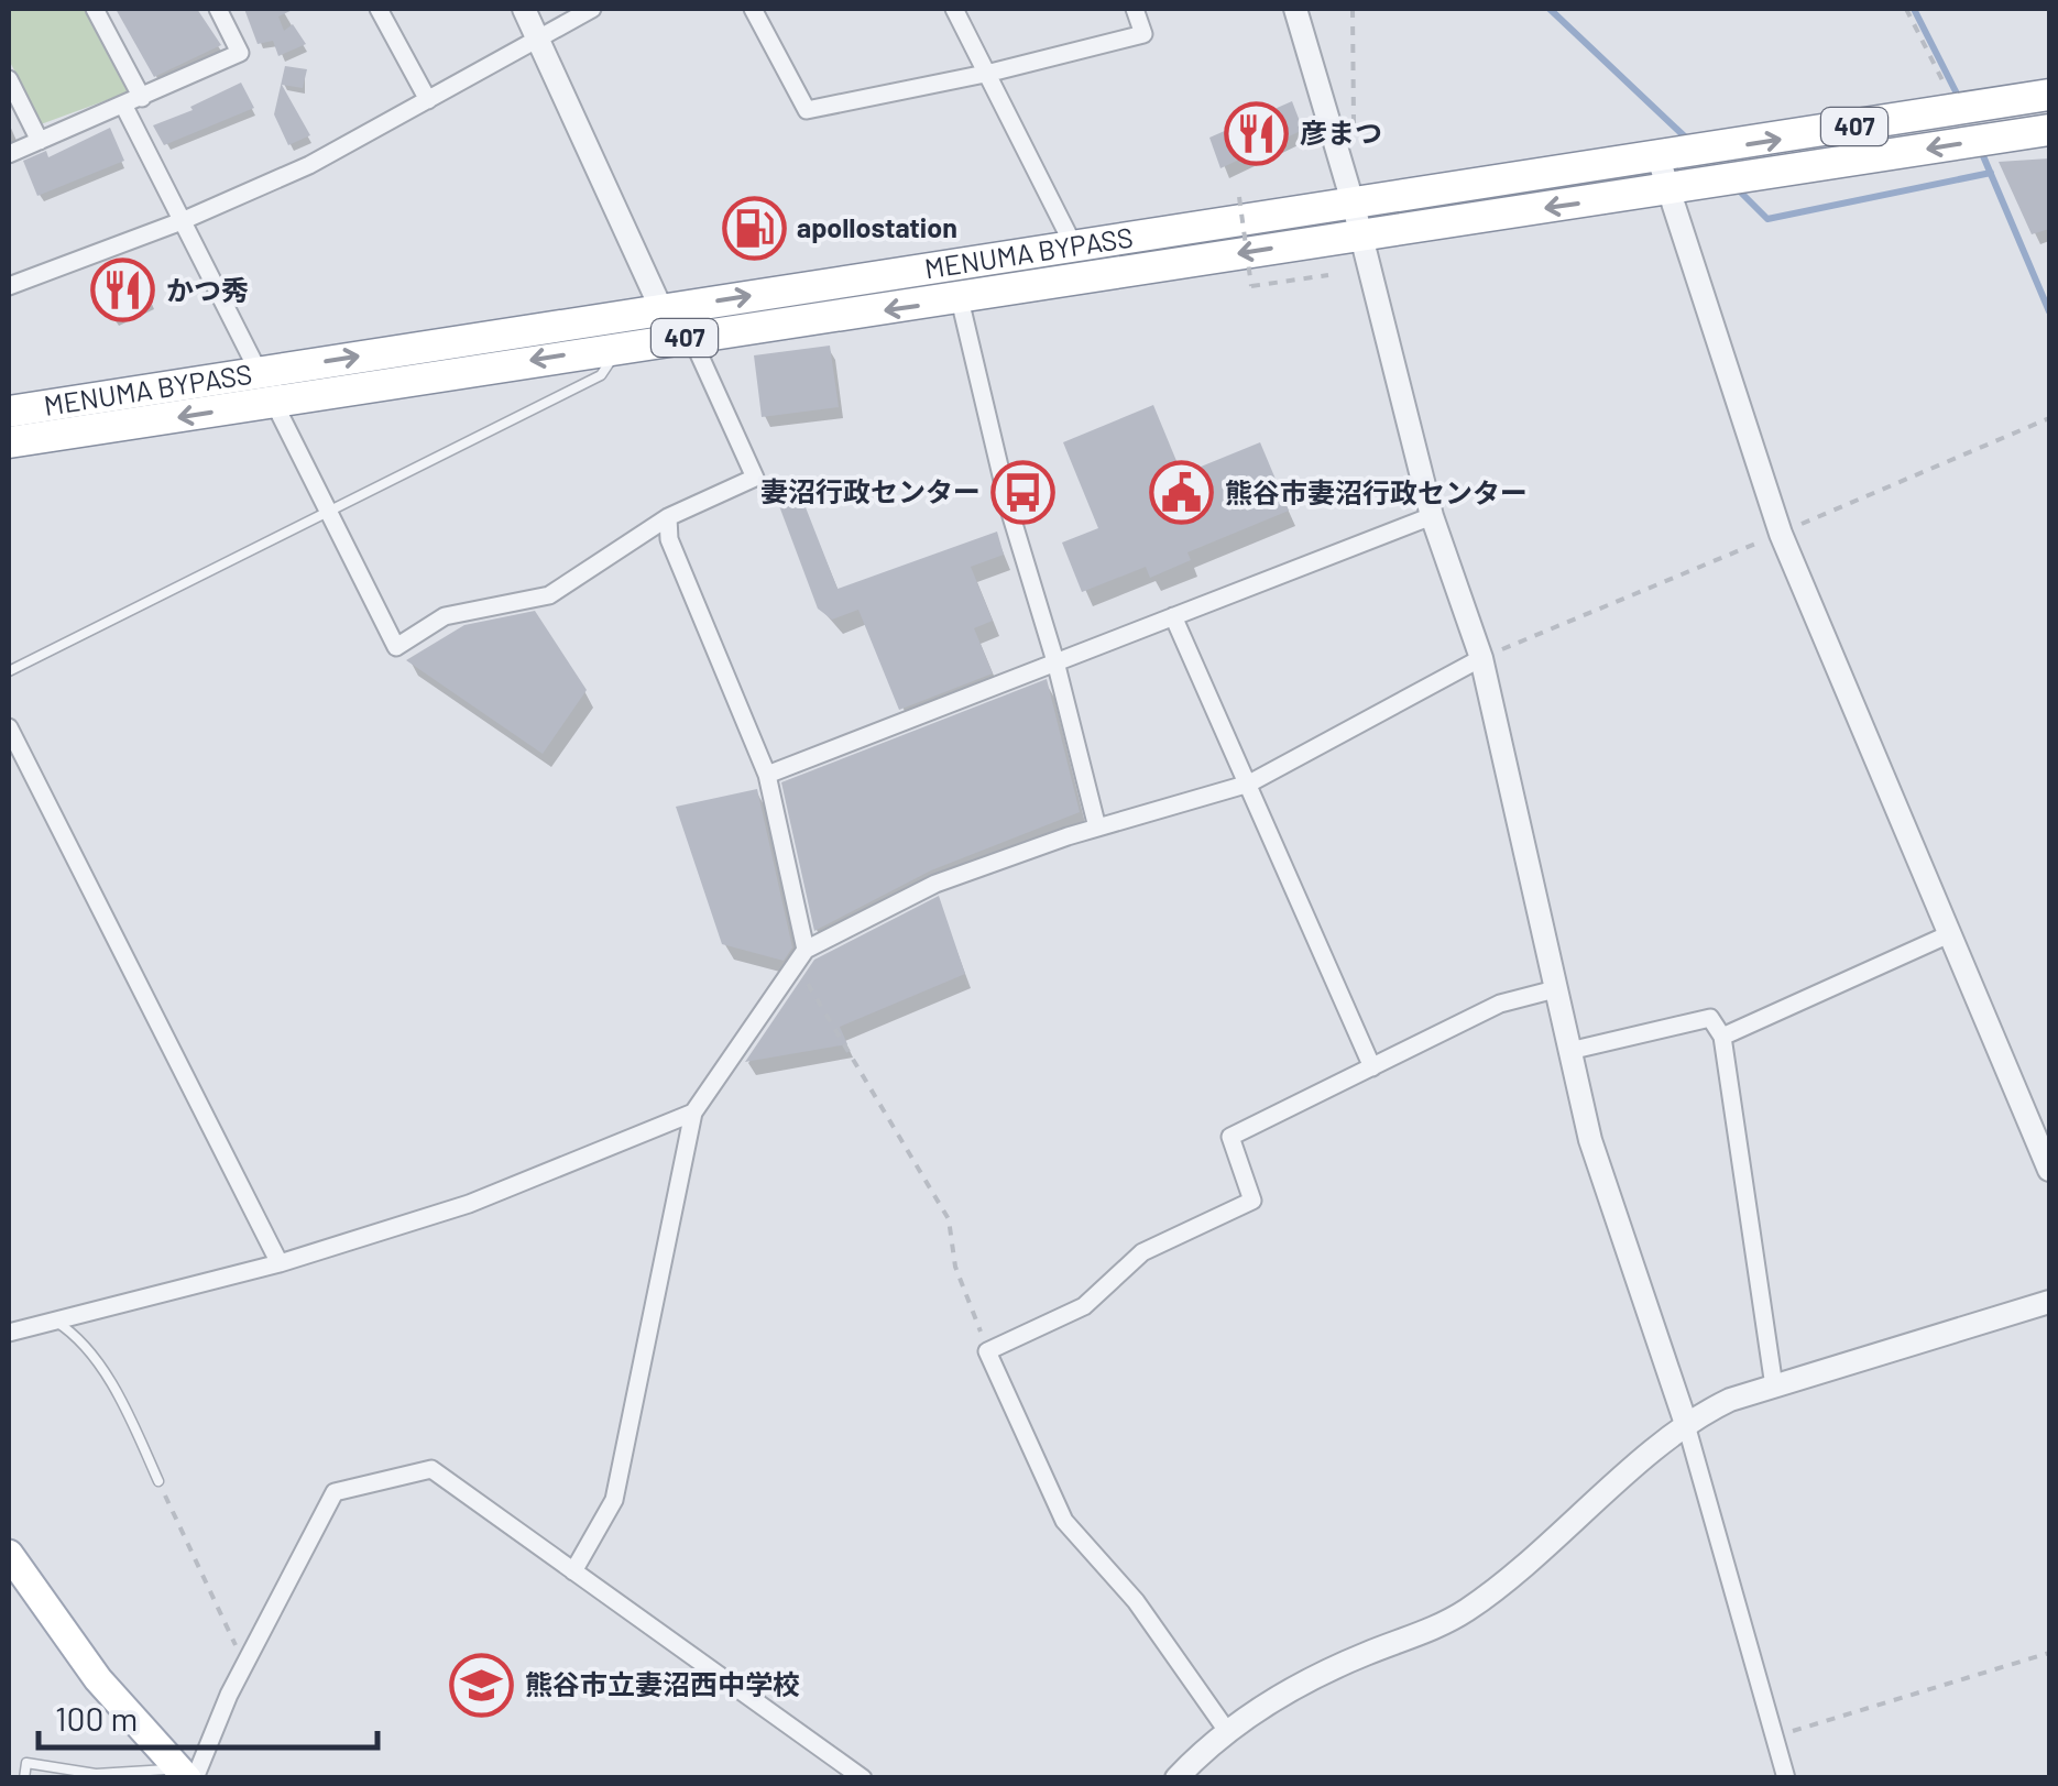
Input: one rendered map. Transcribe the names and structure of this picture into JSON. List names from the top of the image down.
{
  "streets": {
    "highway": ["407", "MENUMA BYPASS"]
  },
  "places": {
    "restaurant": ["彦まつ", "かつ秀"],
    "fuel station": ["apollostation"],
    "bus stop": ["妻沼行政センター"],
    "public building": ["熊谷市妻沼行政センター"],
    "school or university": ["熊谷市立妻沼西中学校"]
  },
  "scale_bar": "100 m"
}
